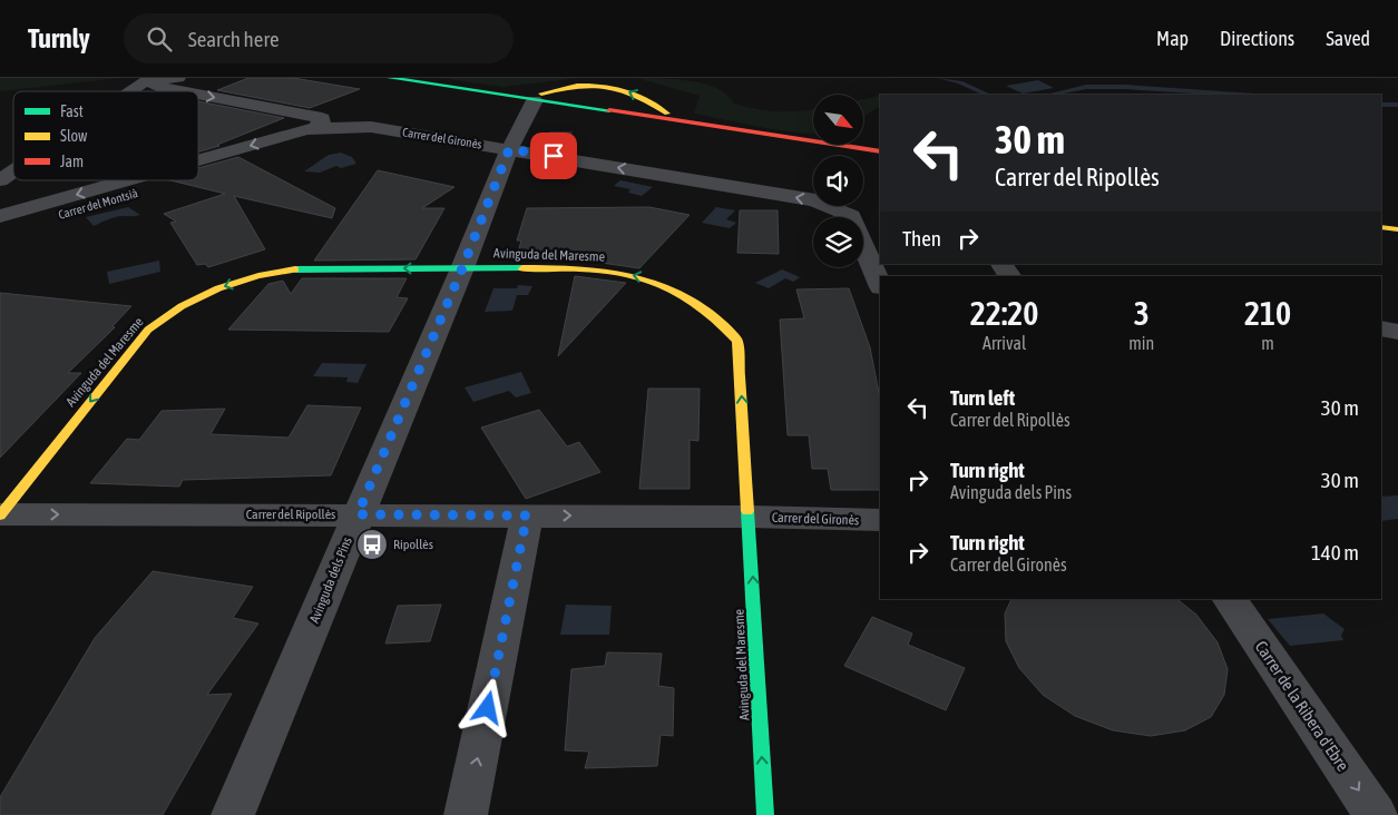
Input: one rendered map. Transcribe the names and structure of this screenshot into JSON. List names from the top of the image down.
{
  "streets": {
    "street": [
      "Carrer del Gironès",
      "Carrer del Montsià",
      "Avinguda del Maresme",
      "Carrer del Ripollès",
      "Avinguda dels Pins",
      "Carrer de la Ribera d'Ebre"
    ]
  },
  "crossings": [
    ["Carrer del Gironès", "Carrer del Montsià"],
    ["Carrer del Gironès", "Avinguda del Maresme"],
    ["Carrer del Gironès", "Carrer del Ripollès"],
    ["Carrer del Gironès", "Avinguda dels Pins"],
    ["Avinguda del Maresme", "Carrer del Ripollès"],
    ["Avinguda del Maresme", "Avinguda dels Pins"],
    ["Carrer del Ripollès", "Avinguda dels Pins"]
  ],
  "one_way": ["Carrer del Ripollès", "Carrer de la Ribera d'Ebre"],
  "places": {
    "bus stop": ["Ripollès"]
  },
  "legend": ["Fast", "Slow", "Jam"],
  "north": "bottom right",
  "page": {
    "header": "Turnly",
    "search": "Search here",
    "nav": ["Map", "Directions", "Saved"],
    "turn": ["30 m", "Carrer del Ripollès"],
    "then": "Then",
    "eta": [
      "22:20",
      "Arrival",
      "3",
      "min",
      "210",
      "m"
    ],
    "list": [
      {
        "name": "Turn left",
        "note": "Carrer del Ripollès",
        "value": "30 m"
      },
      {
        "name": "Turn right",
        "note": "Avinguda dels Pins",
        "value": "30 m"
      },
      {
        "name": "Turn right",
        "note": "Carrer del Gironès",
        "value": "140 m"
      }
    ]
  }
}
